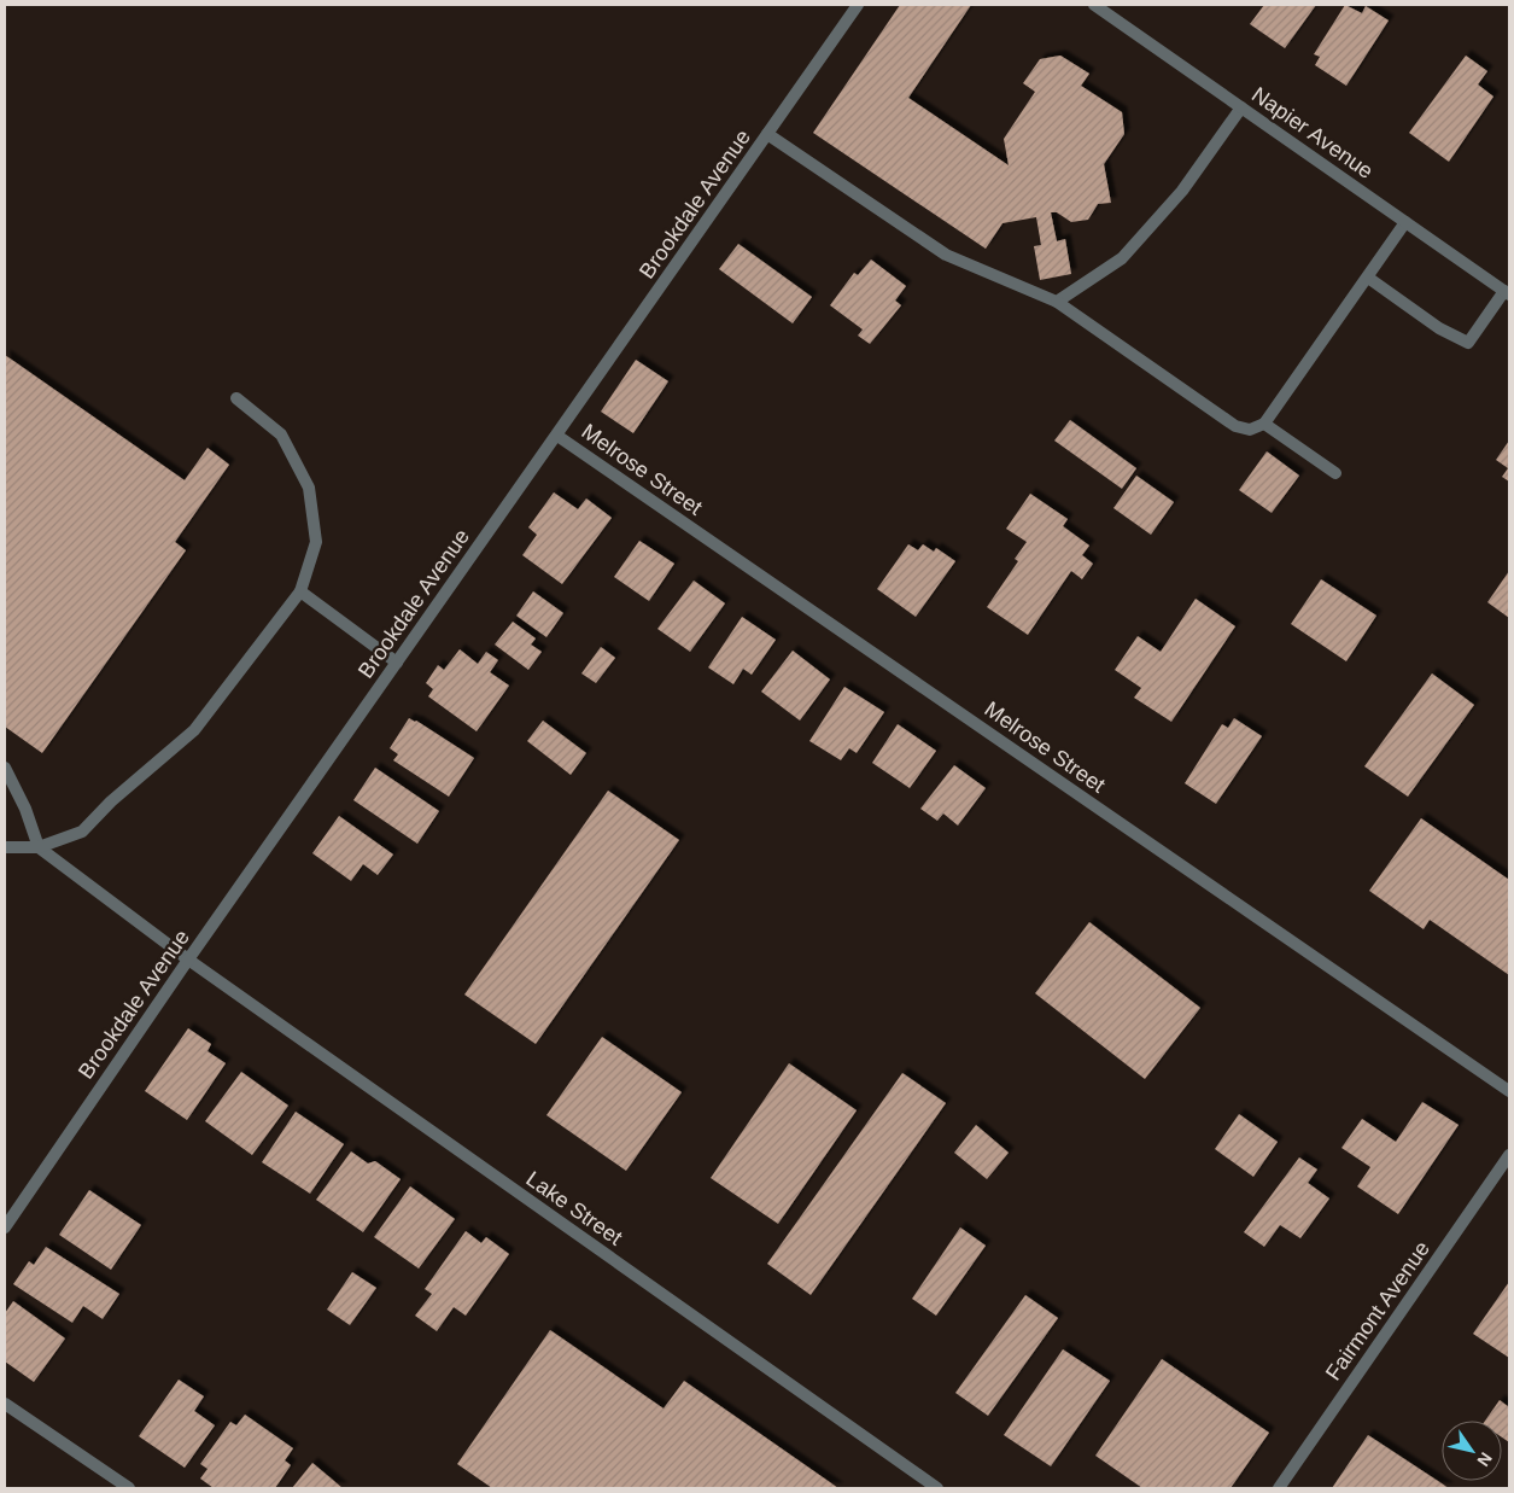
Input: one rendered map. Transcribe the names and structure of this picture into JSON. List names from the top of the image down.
{
  "streets": {
    "street": [
      "Napier Avenue",
      "Brookdale Avenue",
      "Melrose Street",
      "Lake Street",
      "Fairmont Avenue"
    ]
  },
  "crossings": [
    ["Brookdale Avenue", "Melrose Street"],
    ["Brookdale Avenue", "Lake Street"]
  ],
  "north": "bottom right"
}
